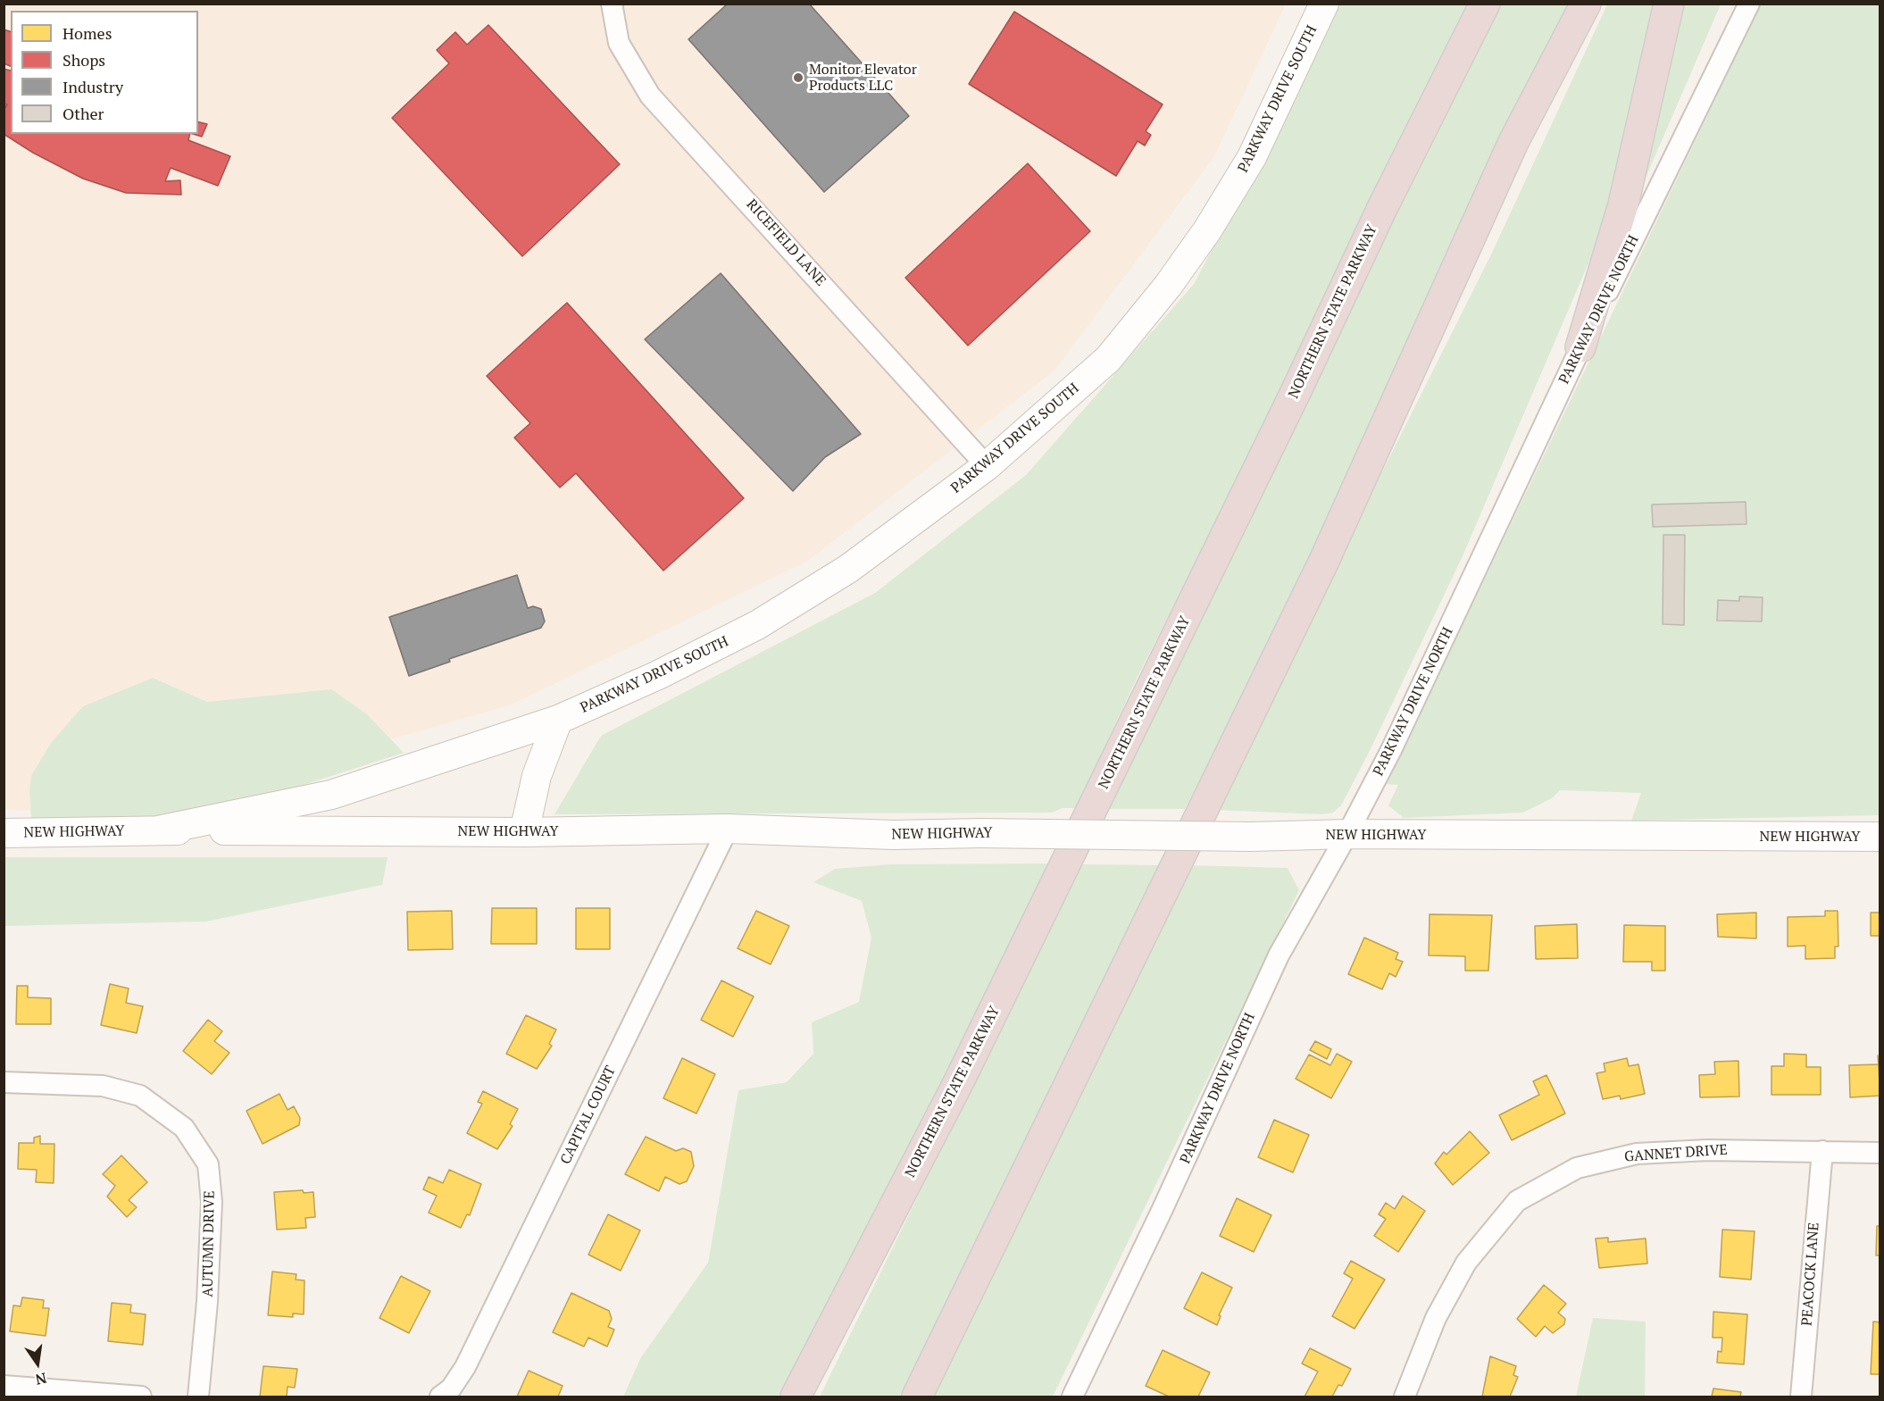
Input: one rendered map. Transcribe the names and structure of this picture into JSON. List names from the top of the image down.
{
  "streets": {
    "highway": ["NORTHERN STATE PARKWAY"],
    "street": [
      "PARKWAY DRIVE SOUTH",
      "RICEFIELD LANE",
      "PARKWAY DRIVE NORTH",
      "NEW HIGHWAY",
      "CAPITAL COURT",
      "GANNET DRIVE",
      "AUTUMN DRIVE",
      "PEACOCK LANE"
    ]
  },
  "crossings": [
    ["PARKWAY DRIVE SOUTH", "RICEFIELD LANE"],
    ["PARKWAY DRIVE SOUTH", "NEW HIGHWAY"],
    ["PARKWAY DRIVE NORTH", "NEW HIGHWAY"],
    ["NEW HIGHWAY", "CAPITAL COURT"],
    ["GANNET DRIVE", "PEACOCK LANE"]
  ],
  "places": ["Monitor Elevator Products LLC"],
  "legend": [
    "Homes",
    "Shops",
    "Industry",
    "Other"
  ],
  "north": "bottom"
}
